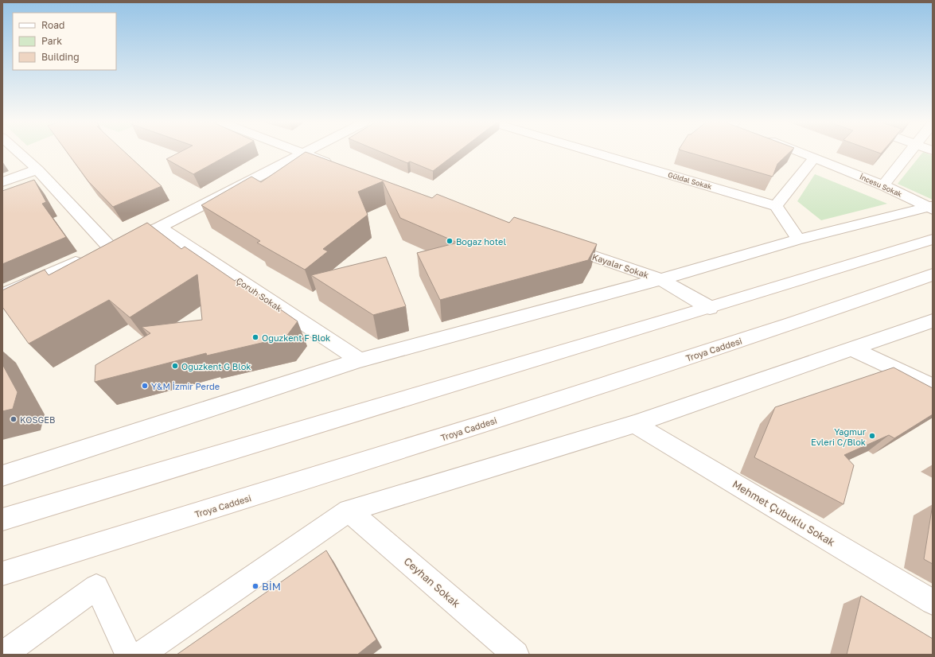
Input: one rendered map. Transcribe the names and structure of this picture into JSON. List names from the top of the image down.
{
  "streets": {
    "street": [
      "Güldal Sokak",
      "İncesu Sokak",
      "Kayalar Sokak",
      "Çoruh Sokak",
      "Troya Caddesi",
      "Mehmet Çubuklu Sokak",
      "Ceyhan Sokak"
    ]
  },
  "places": [
    "Bogaz hotel",
    "Oğuzkent F Blok",
    "Oğuzkent G Blok",
    "Y&M İzmir Perde",
    "KOSGEB",
    "Yağmur Evleri C/Blok",
    "BİM"
  ],
  "legend": ["Road", "Park", "Building"]
}
